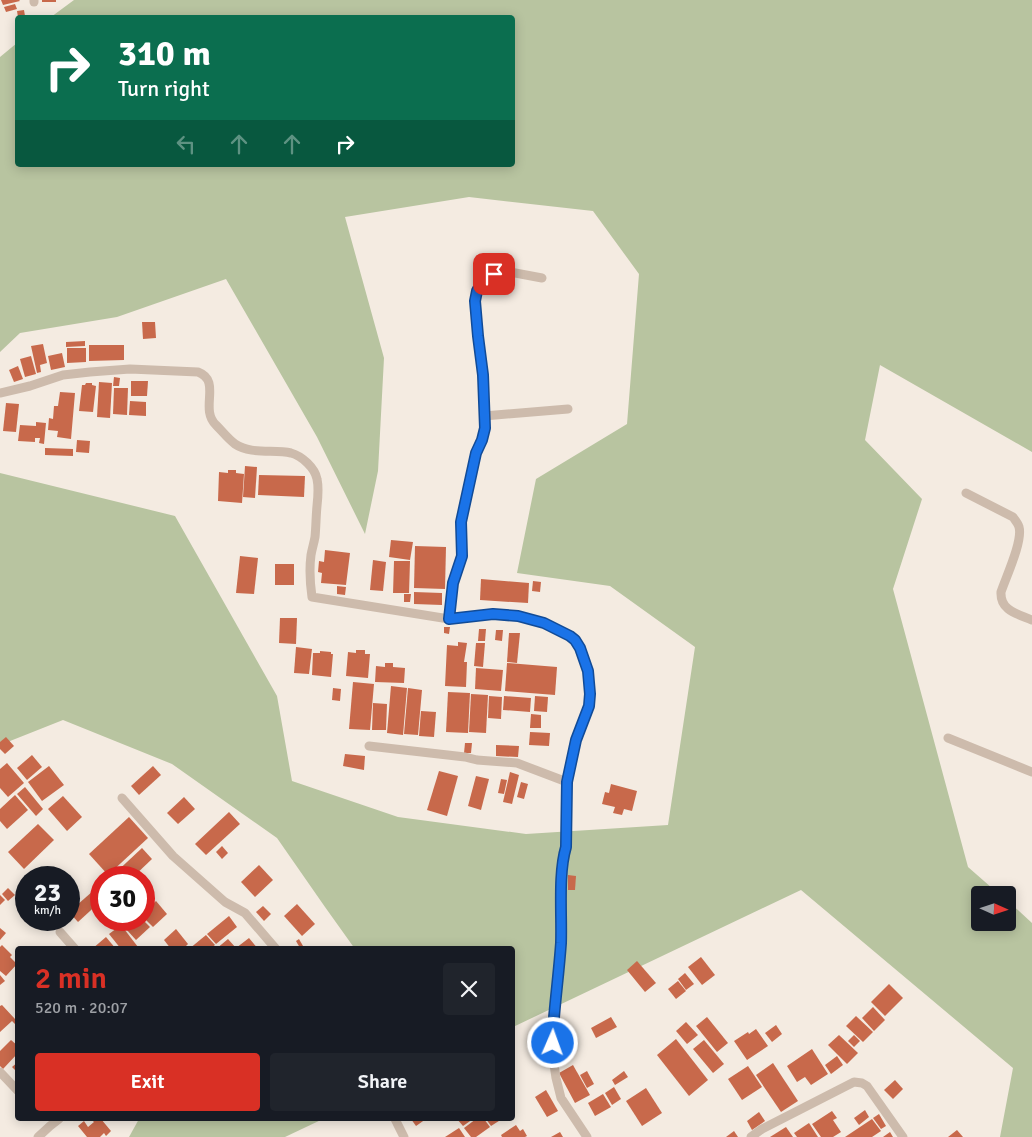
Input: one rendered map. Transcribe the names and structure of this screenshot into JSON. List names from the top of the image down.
{
  "north": "right",
  "page": {
    "turn": ["310 m", "Turn right"],
    "speed": "23 km/h",
    "limit": "30",
    "heading": ["2 min", "520 m · 20:07"],
    "buttons": ["Exit", "Share"]
  }
}
